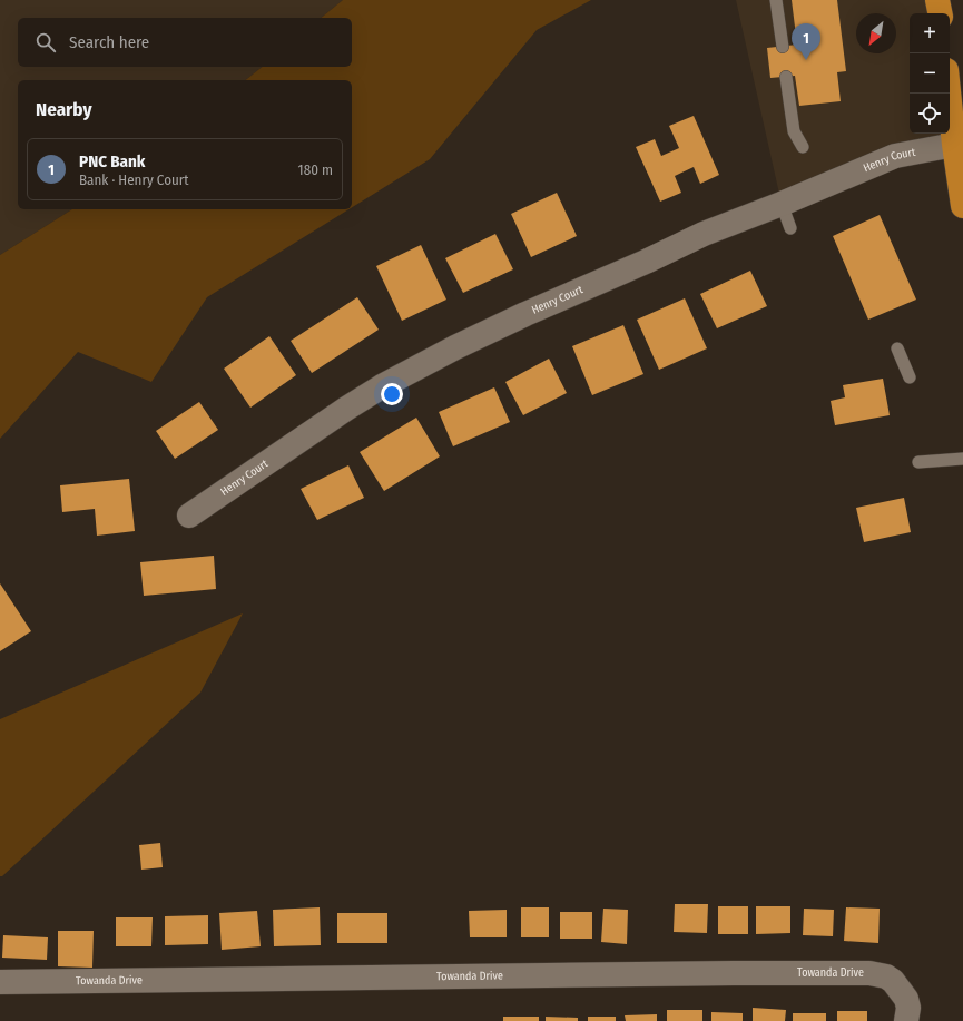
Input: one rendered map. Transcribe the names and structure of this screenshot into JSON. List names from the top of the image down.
{
  "streets": {
    "street": ["Henry Court", "Towanda Drive"]
  },
  "north": "bottom left",
  "page": {
    "map_buttons": ["+", "−"],
    "search": "Search here",
    "pins": "1",
    "heading": "Nearby",
    "list": [
      {
        "mark": "1",
        "name": "PNC Bank",
        "note": "Bank · Henry Court",
        "value": "180 m"
      }
    ]
  }
}
